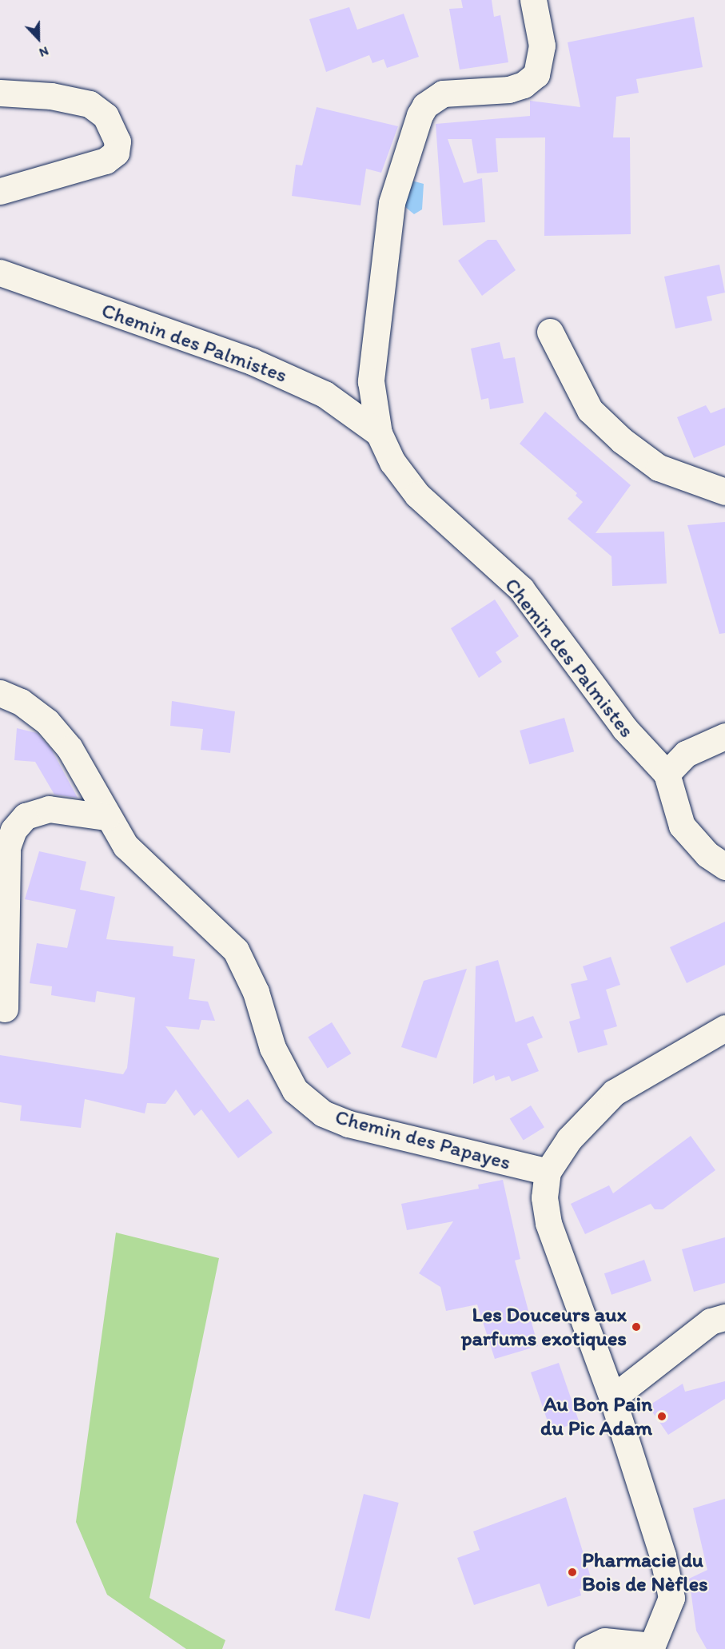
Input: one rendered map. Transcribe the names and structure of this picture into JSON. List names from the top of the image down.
{
  "streets": {
    "street": ["Chemin des Palmistes", "Chemin des Papayes"]
  },
  "places": ["Les Douceurs aux parfums exotiques", "Au Bon Pain du Pic Adam", "Pharmacie du Bois de Nèfles"],
  "north": "bottom"
}
